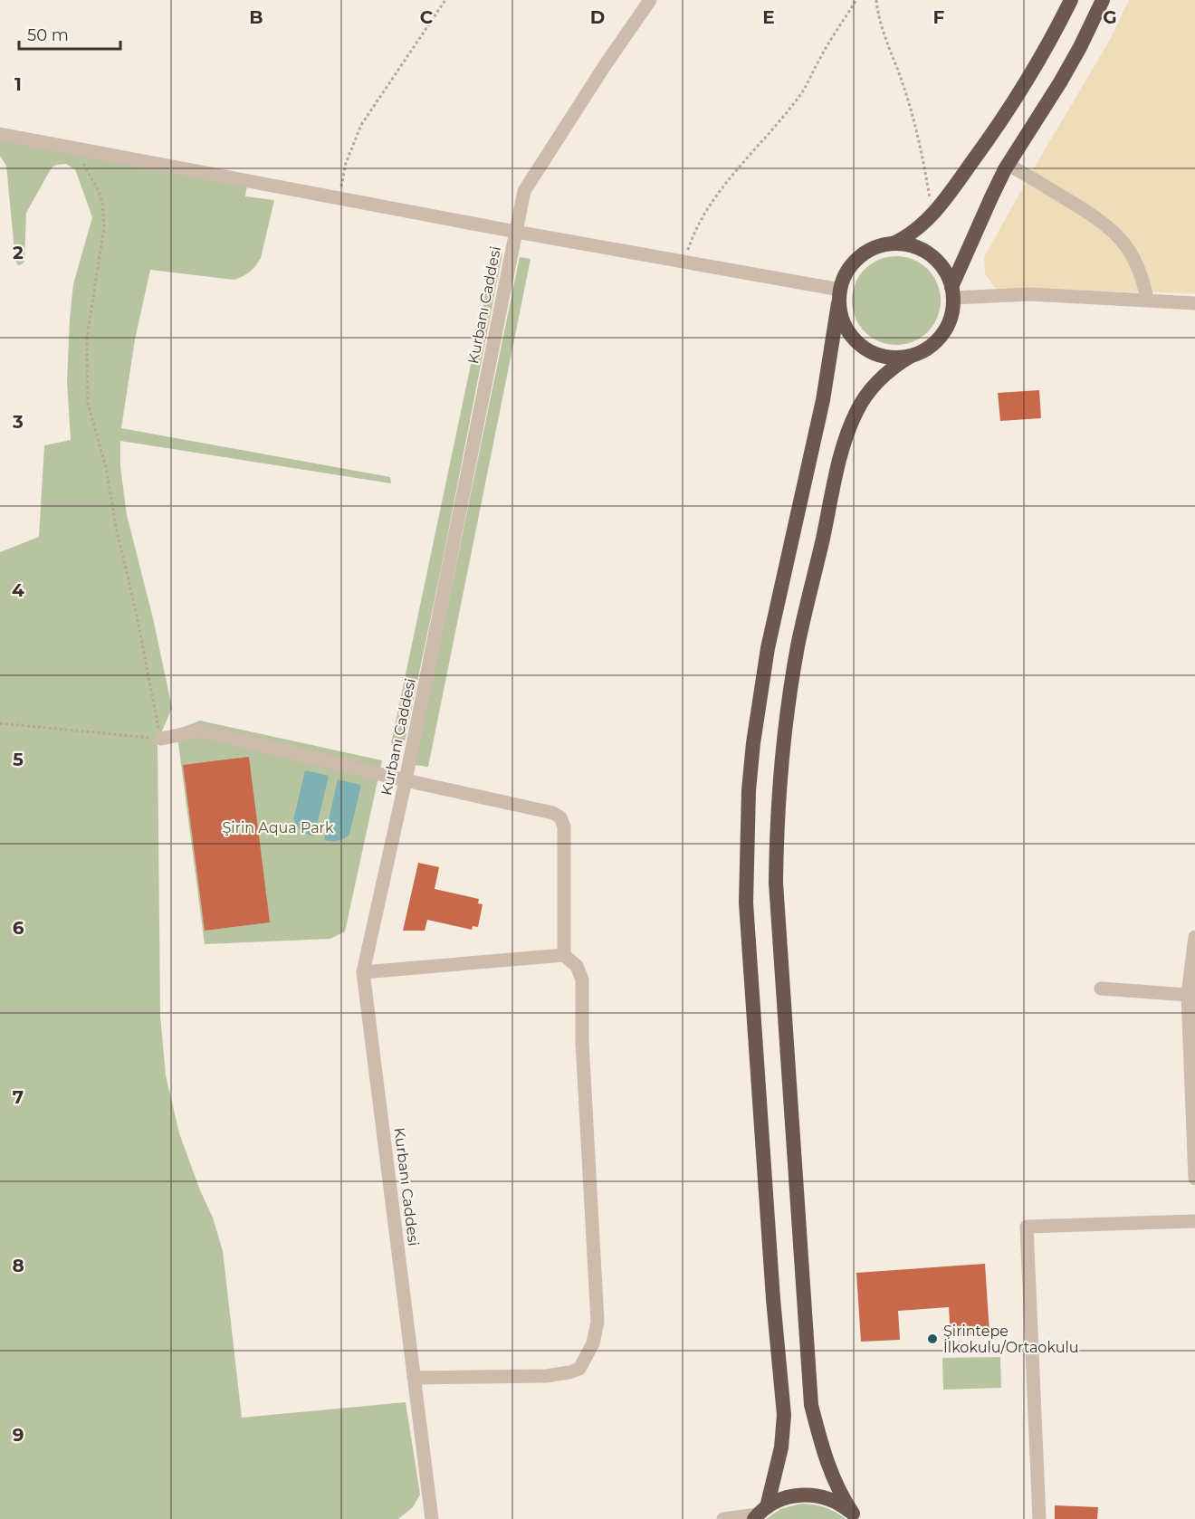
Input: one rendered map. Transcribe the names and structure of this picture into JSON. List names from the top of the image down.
{
  "streets": {
    "street": ["Kurbanı Caddesi"]
  },
  "parks": ["Şirin Aqua Park"],
  "places": ["Şirintepe İlkokulu/Ortaokulu"],
  "scale_bar": "50 m",
  "grid": {
    "columns": [
      "B",
      "C",
      "D",
      "E",
      "F",
      "G"
    ],
    "rows": [
      "1",
      "2",
      "3",
      "4",
      "5",
      "6",
      "7",
      "8",
      "9"
    ]
  }
}
